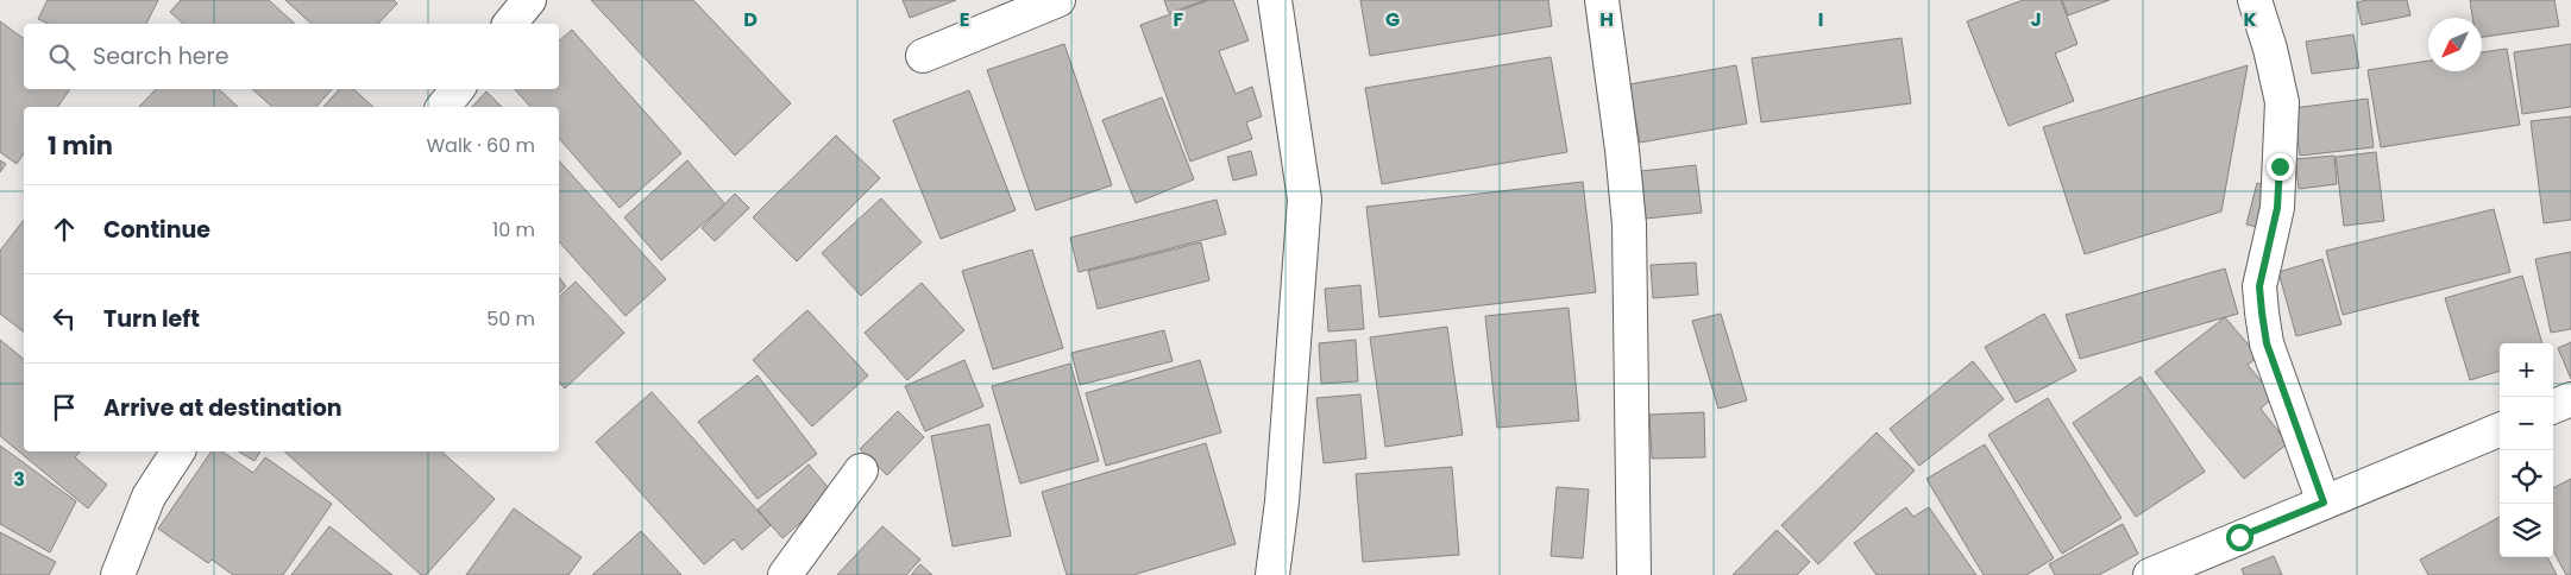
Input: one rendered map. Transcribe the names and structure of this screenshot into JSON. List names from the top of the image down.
{
  "north": "bottom left",
  "page": {
    "search": "Search here",
    "heading": ["1 min", "Walk · 60 m"],
    "list": [
      ["Continue", "10 m"],
      ["Turn left", "50 m"],
      "Arrive at destination"
    ],
    "map_buttons": ["+", "−"]
  },
  "grid": {
    "columns": [
      "D",
      "E",
      "F",
      "G",
      "H",
      "I",
      "J",
      "K"
    ],
    "rows": ["3"]
  }
}
